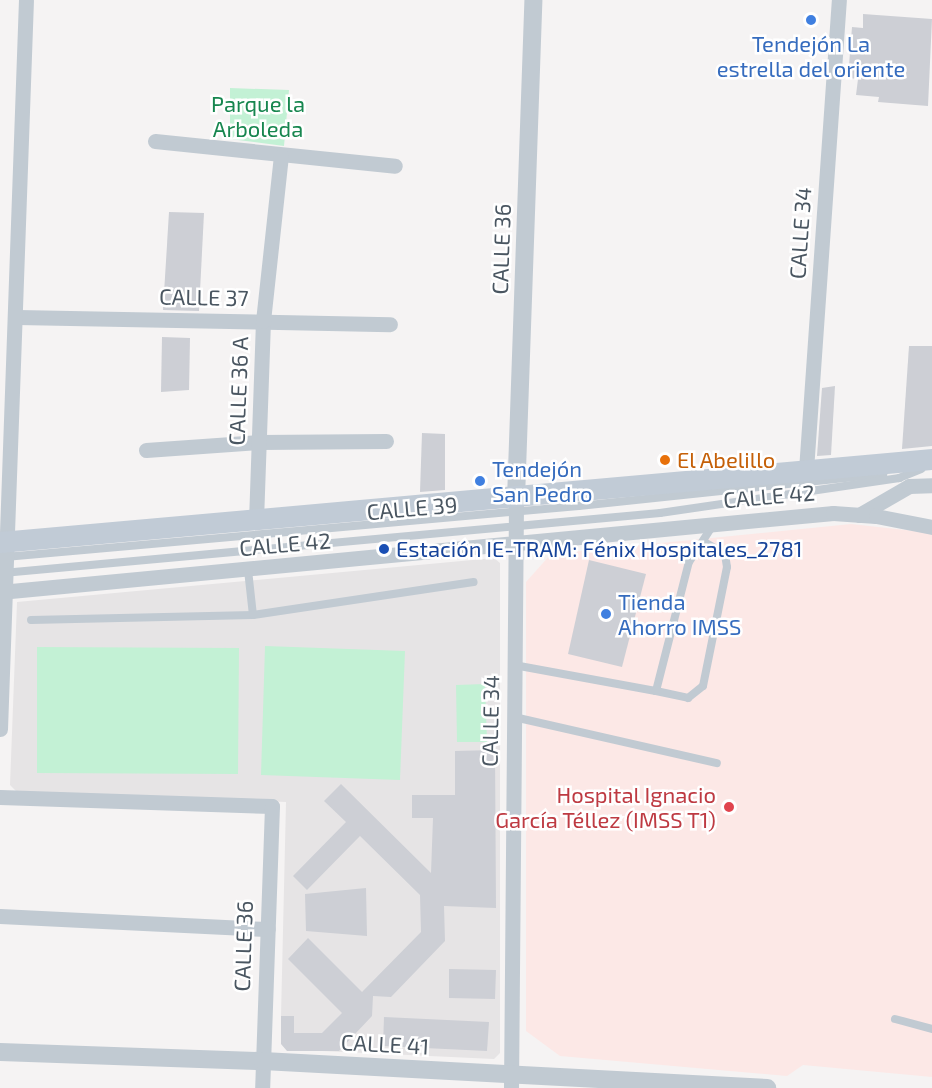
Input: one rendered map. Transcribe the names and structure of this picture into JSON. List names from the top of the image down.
{
  "streets": {
    "main road": ["CALLE 39"],
    "street": [
      "CALLE 34",
      "CALLE 36",
      "CALLE 37",
      "CALLE 36 A",
      "CALLE 42",
      "CALLE 41"
    ]
  },
  "crossings": [
    ["CALLE 34", "CALLE 36"],
    ["CALLE 34", "CALLE 42"],
    ["CALLE 34", "CALLE 39"],
    ["CALLE 34", "CALLE 41"],
    ["CALLE 36", "CALLE 39"],
    ["CALLE 36", "CALLE 41"],
    ["CALLE 37", "CALLE 36 A"],
    ["CALLE 36 A", "CALLE 39"]
  ],
  "parks": ["Parque la Arboleda"],
  "places": [
    "Tendejón La estrella del oriente",
    "El Abelillo",
    "Tendejón San Pedro",
    "Estación IE-TRAM: Fénix Hospitales_2781",
    "Tienda Ahorro IMSS",
    "Hospital Ignacio García Téllez (IMSS T1)"
  ]
}
